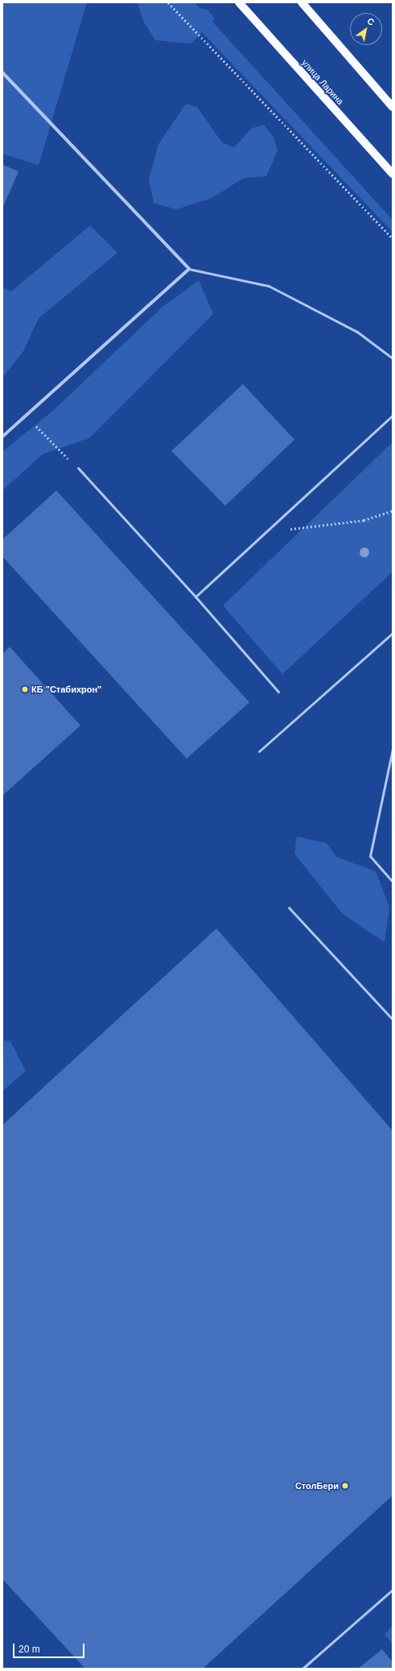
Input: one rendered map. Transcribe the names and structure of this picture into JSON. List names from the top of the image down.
{
  "streets": {
    "main road": ["улица Ларина"]
  },
  "places": ["КБ \"Стабихрон\"", "СтолБери"],
  "scale_bar": "20 m",
  "north": "top right"
}
